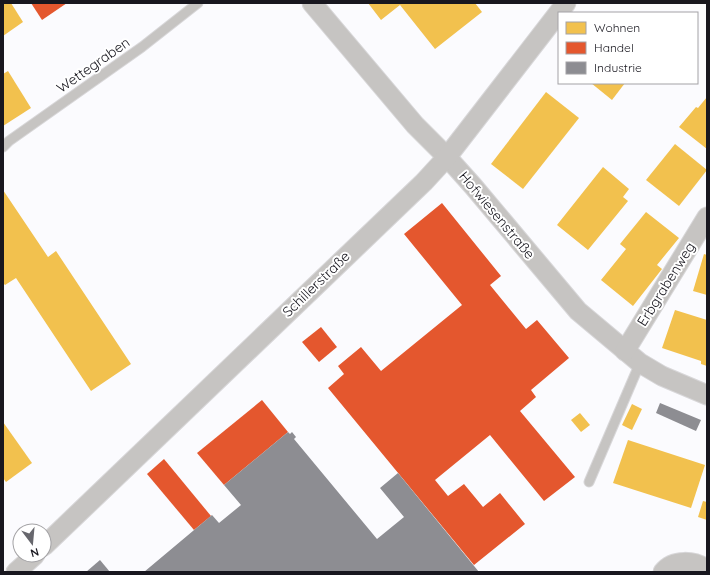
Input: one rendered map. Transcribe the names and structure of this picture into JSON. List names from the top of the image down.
{
  "streets": {
    "street": ["Hofwiesenstraße", "Schillerstraße", "Erbgrabenweg"],
    "lane": ["Wettegraben"]
  },
  "crossings": [
    ["Hofwiesenstraße", "Schillerstraße"],
    ["Hofwiesenstraße", "Erbgrabenweg"]
  ],
  "legend": ["Wohnen", "Handel", "Industrie"],
  "north": "bottom"
}
